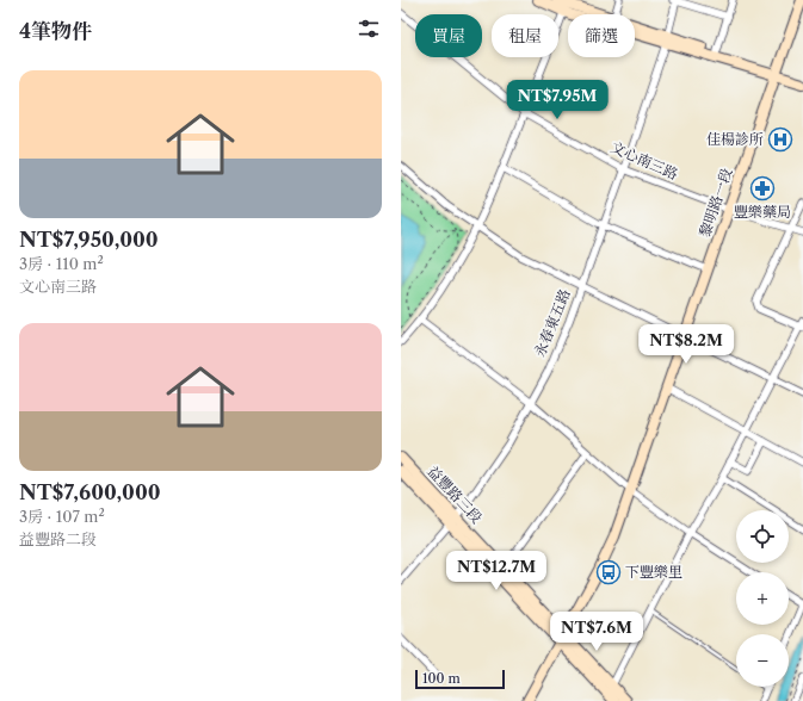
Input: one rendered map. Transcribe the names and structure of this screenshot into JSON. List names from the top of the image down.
{
  "streets": {
    "street": [
      "文心南三路",
      "黎明路一段",
      "永春東五路",
      "益豐路三段"
    ]
  },
  "crossings": [
    ["文心南三路", "黎明路一段"],
    ["文心南三路", "永春東五路"],
    ["黎明路一段", "益豐路三段"],
    ["永春東五路", "益豐路三段"]
  ],
  "places": {
    "hospital": ["佳楊診所"],
    "pharmacy": ["豐樂藥局"],
    "bus stop": ["下豐樂里"]
  },
  "scale_bar": "100 m",
  "page": {
    "heading": "4筆物件",
    "chip": ["買屋", "租屋", "篩選"],
    "list": [
      {
        "name": "NT$7,950,000",
        "note": "3房 · 110 m² · 文心南三路"
      },
      {
        "name": "NT$7,600,000",
        "note": "3房 · 107 m² · 益豐路二段"
      }
    ],
    "price": [
      "NT$7.95M",
      "NT$8.2M",
      "NT$12.7M",
      "NT$7.6M"
    ],
    "map_buttons": ["+", "−"],
    "scale": "100 m"
  }
}
